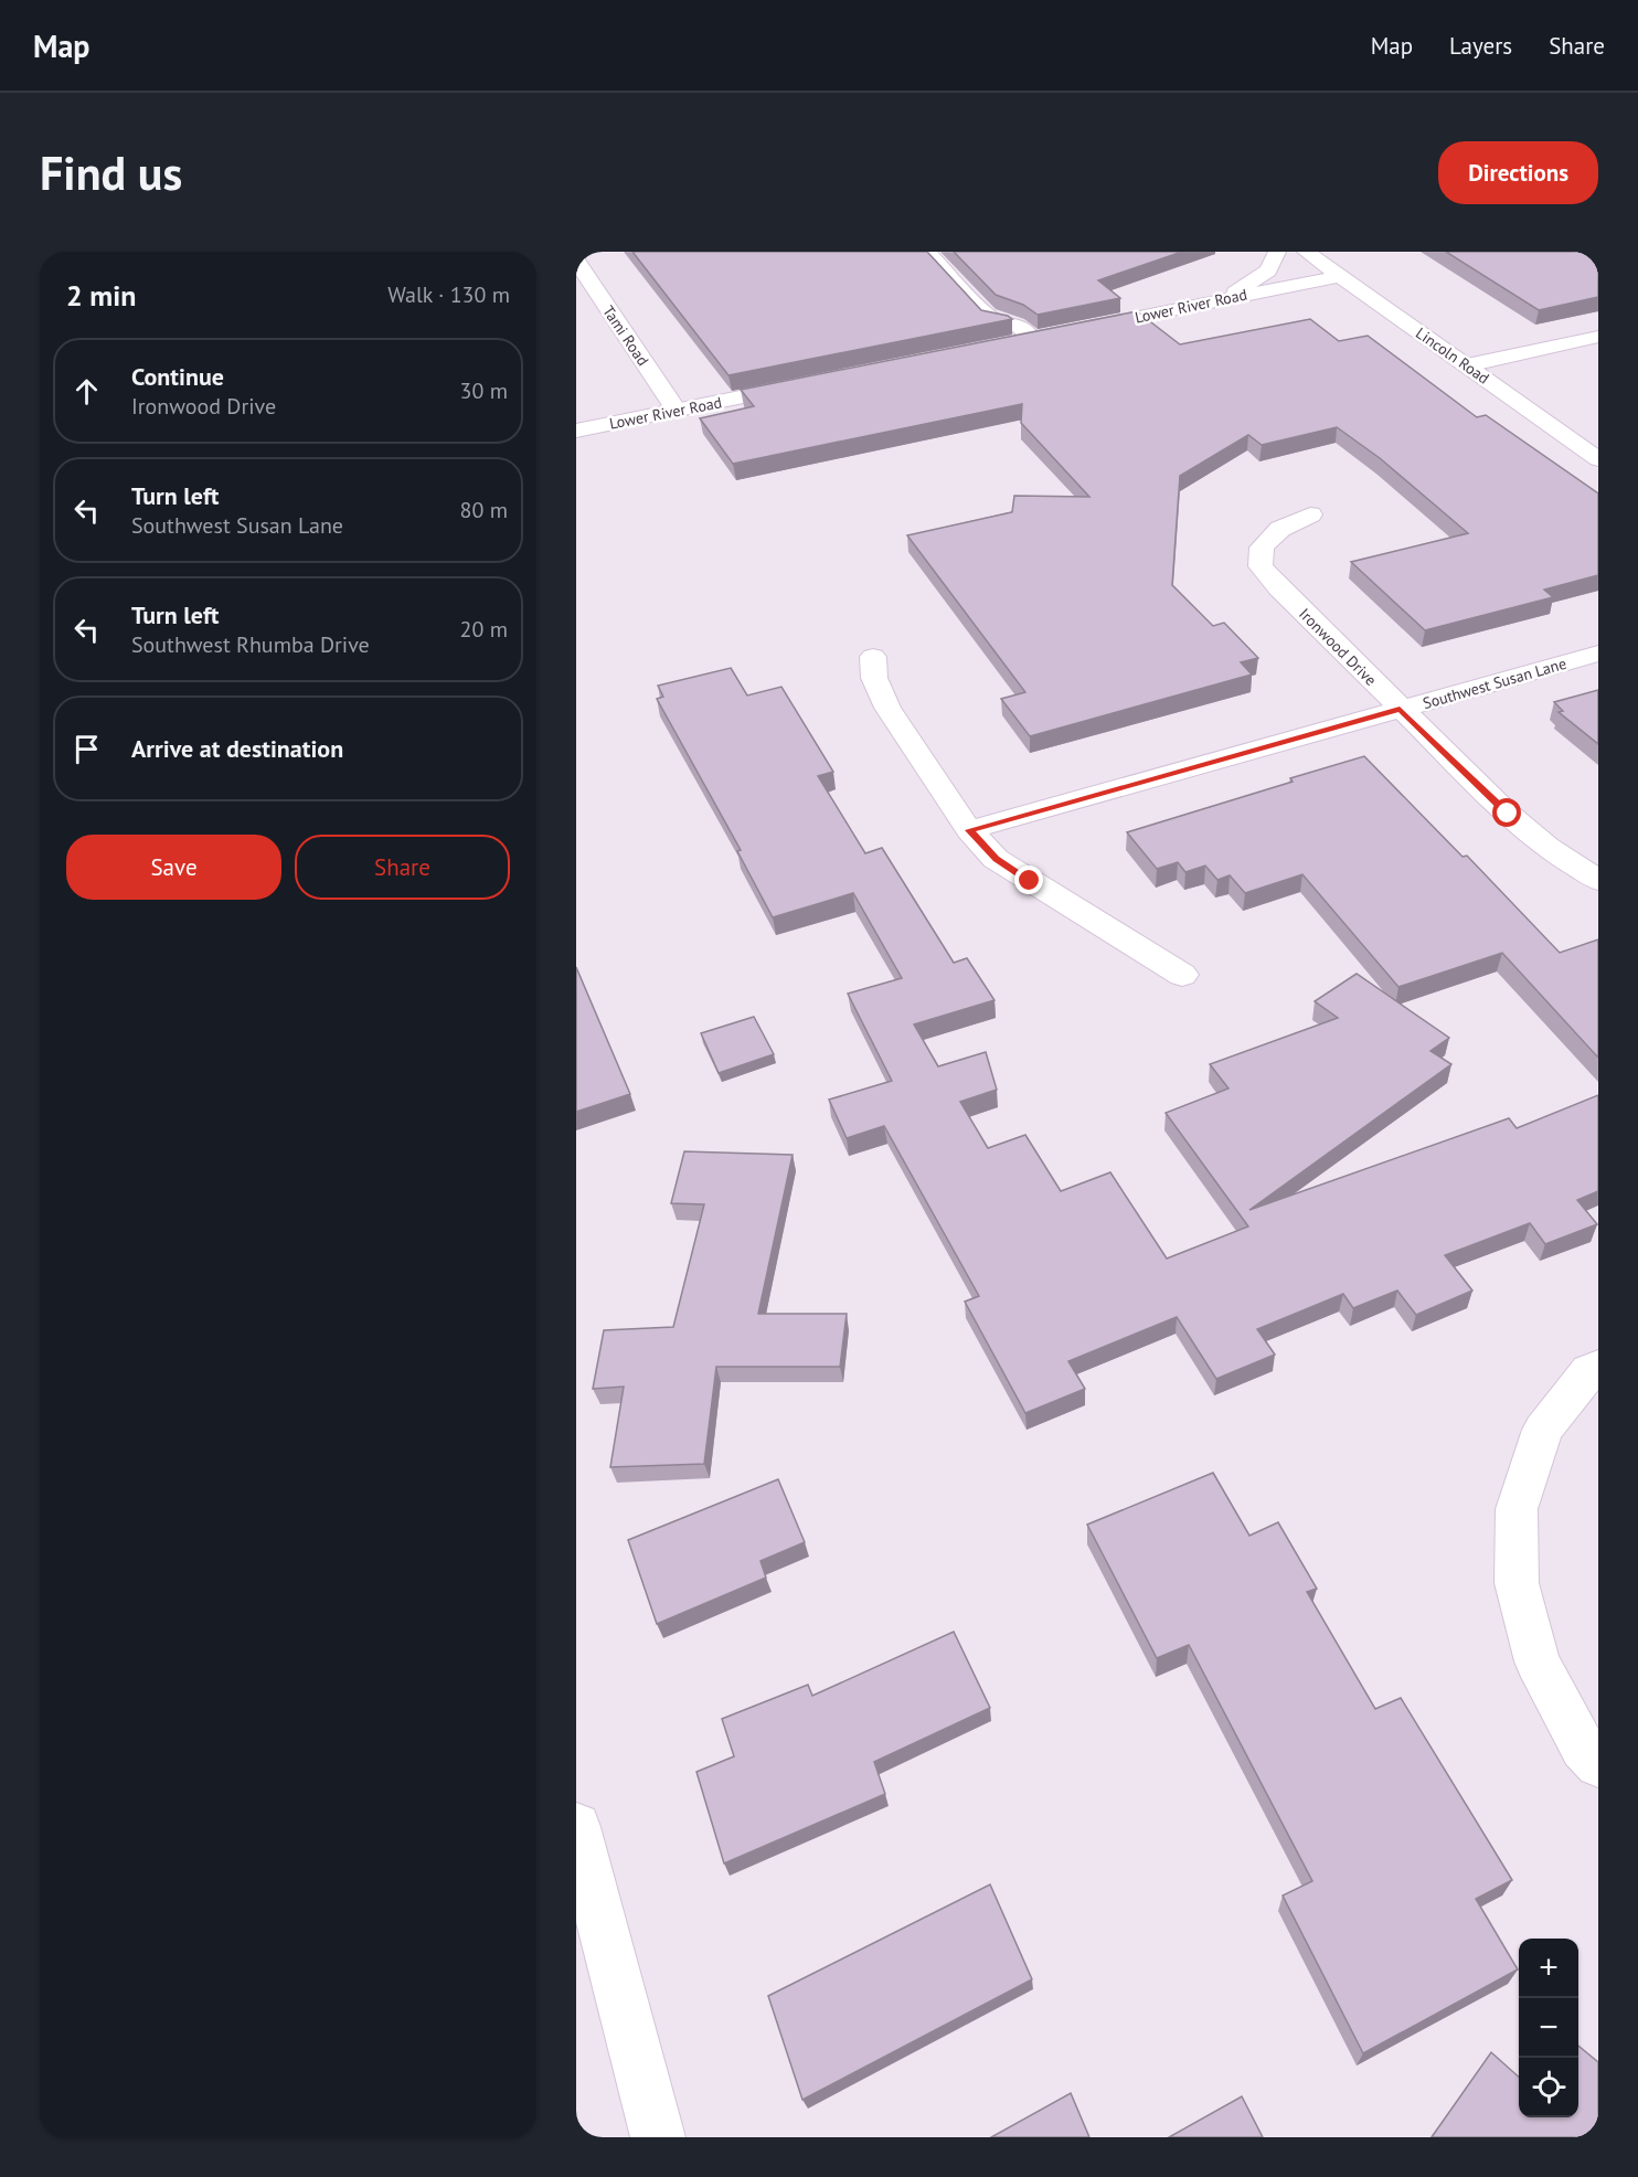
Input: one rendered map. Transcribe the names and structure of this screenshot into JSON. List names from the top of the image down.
{
  "streets": {
    "street": [
      "Lower River Road",
      "Tami Road",
      "Lincoln Road",
      "Ironwood Drive",
      "Southwest Susan Lane"
    ]
  },
  "crossings": [
    ["Lower River Road", "Tami Road"],
    ["Lower River Road", "Lincoln Road"],
    ["Ironwood Drive", "Southwest Susan Lane"]
  ],
  "page": {
    "header": "Map",
    "nav": ["Map", "Layers", "Share"],
    "buttons": [
      "Directions",
      ["Save", "Share"]
    ],
    "title": "Find us",
    "heading": ["2 min", "Walk · 130 m"],
    "list": [
      ["Continue", "Ironwood Drive", "30 m"],
      ["Turn left", "Southwest Susan Lane", "80 m"],
      ["Turn left", "Southwest Rhumba Drive", "20 m"],
      "Arrive at destination"
    ],
    "map_buttons": ["+", "−"]
  }
}
